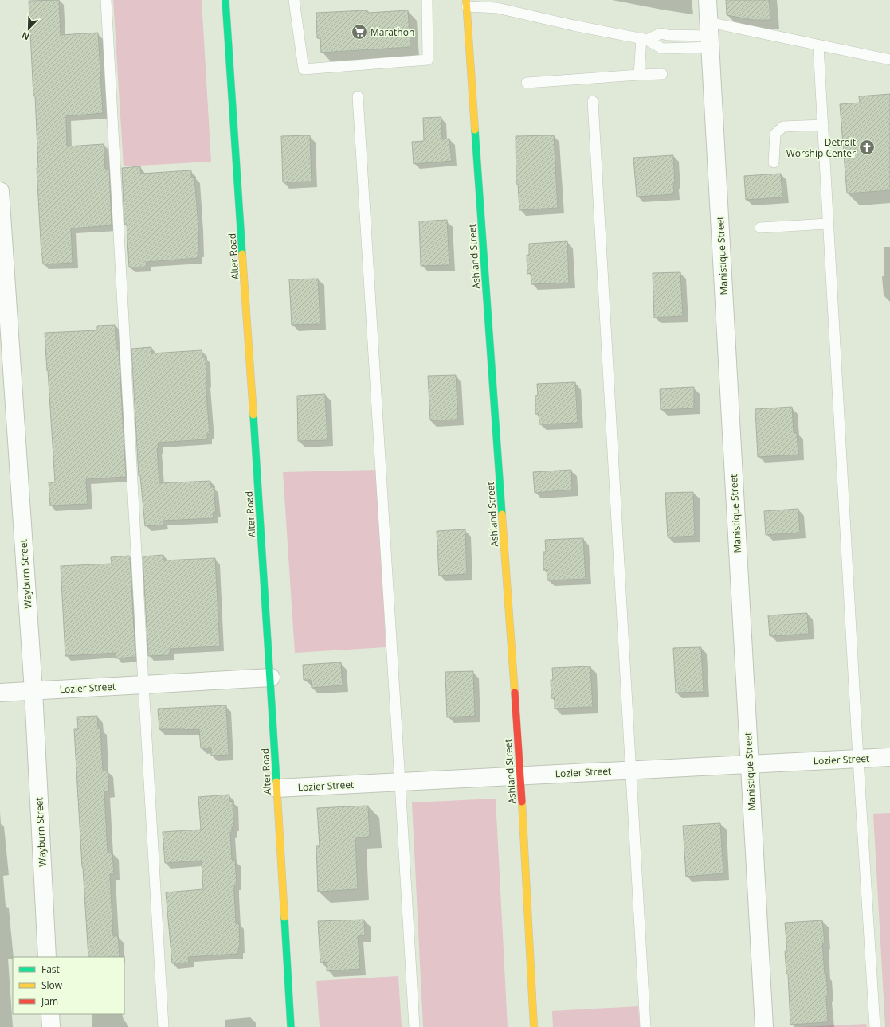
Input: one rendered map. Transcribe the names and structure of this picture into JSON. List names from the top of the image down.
{
  "streets": {
    "street": [
      "Manistique Street",
      "Alter Road",
      "Ashland Street",
      "Wayburn Street",
      "Lozier Street"
    ]
  },
  "crossings": [
    ["Manistique Street", "Lozier Street"],
    ["Alter Road", "Lozier Street"],
    ["Ashland Street", "Lozier Street"],
    ["Wayburn Street", "Lozier Street"]
  ],
  "places": {
    "supermarket": ["Marathon"],
    "church": ["Detroit Worship Center"]
  },
  "legend": ["Fast", "Slow", "Jam"],
  "north": "bottom left"
}
